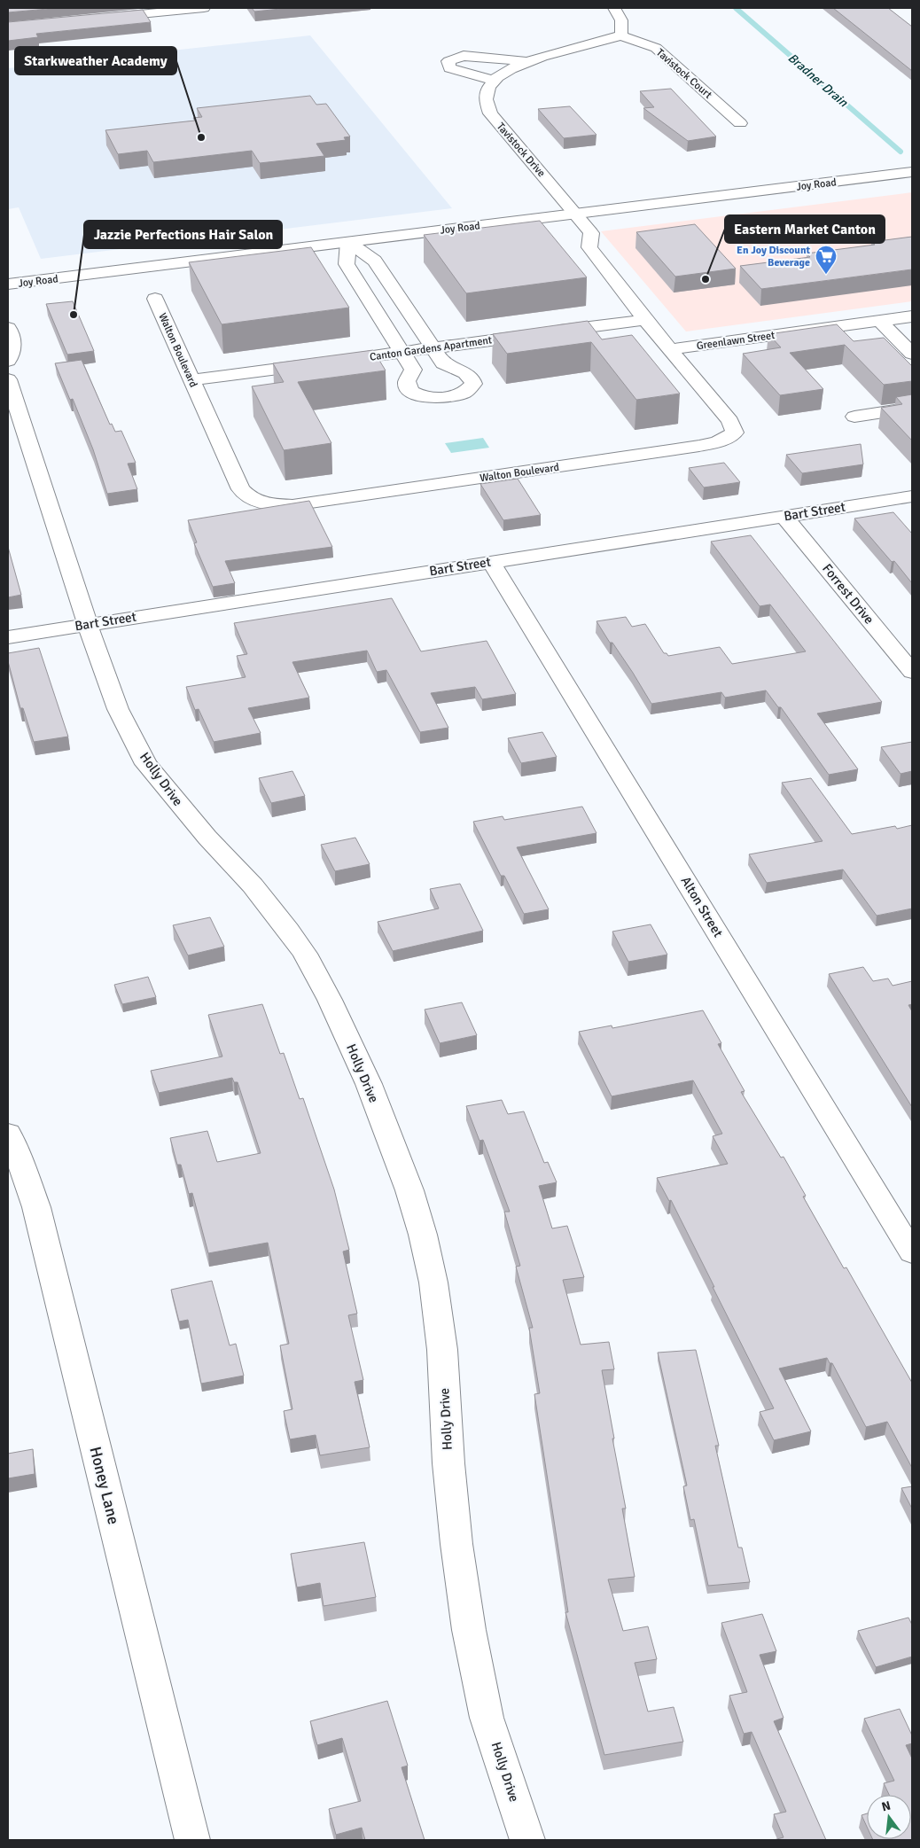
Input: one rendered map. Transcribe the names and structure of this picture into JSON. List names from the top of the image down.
{
  "streets": {
    "street": [
      "Tavistock Court",
      "Tavistock Drive",
      "Joy Road",
      "Greenlawn Street",
      "Canton Gardens Apartment",
      "Walton Boulevard",
      "Bart Street",
      "Forrest Drive",
      "Holly Drive",
      "Alton Street",
      "Honey Lane"
    ]
  },
  "crossings": [
    ["Tavistock Drive", "Joy Road"],
    ["Tavistock Drive", "Walton Boulevard"],
    ["Joy Road", "Walton Boulevard"],
    ["Greenlawn Street", "Walton Boulevard"],
    ["Canton Gardens Apartment", "Walton Boulevard"],
    ["Bart Street", "Forrest Drive"],
    ["Bart Street", "Holly Drive"],
    ["Bart Street", "Alton Street"]
  ],
  "water": ["Bradner Drain"],
  "places": {
    "other": ["Starkweather Academy", "Eastern Market Canton", "Jazzie Perfections Hair Salon"],
    "supermarket": ["En Joy Discount Beverage"]
  },
  "north": "top"
}
